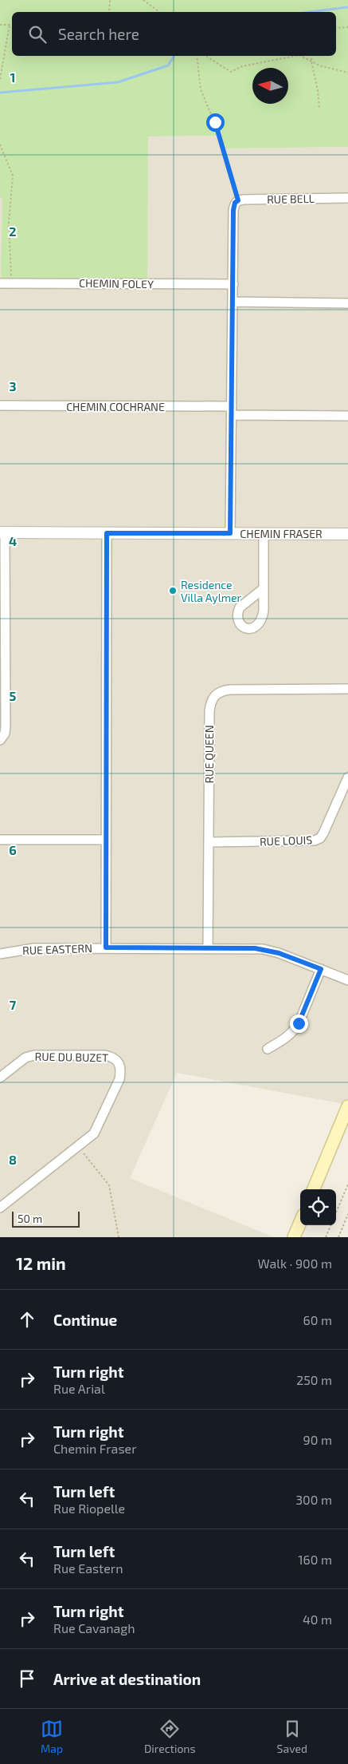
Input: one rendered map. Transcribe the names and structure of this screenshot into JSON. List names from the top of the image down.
{
  "streets": {
    "street": [
      "RUE BELL",
      "CHEMIN FOLEY",
      "CHEMIN COCHRANE",
      "CHEMIN FRASER",
      "RUE QUEEN",
      "RUE LOUIS",
      "RUE EASTERN",
      "RUE DU BUZET"
    ]
  },
  "crossings": [
    ["RUE QUEEN", "RUE LOUIS"],
    ["RUE QUEEN", "RUE EASTERN"]
  ],
  "places": ["Residence Villa Aylmer"],
  "scale_bar": "50 m",
  "north": "left",
  "page": {
    "search": "Search here",
    "scale": "50 m",
    "heading": ["12 min", "Walk · 900 m"],
    "list": [
      ["Continue", "60 m"],
      ["Turn right", "Rue Arial", "250 m"],
      ["Turn right", "Chemin Fraser", "90 m"],
      ["Turn left", "Rue Riopelle", "300 m"],
      ["Turn left", "Rue Eastern", "160 m"],
      ["Turn right", "Rue Cavanagh", "40 m"],
      "Arrive at destination"
    ],
    "nav": ["Map", "Directions", "Saved"]
  },
  "grid": {
    "rows": [
      "1",
      "2",
      "3",
      "4",
      "5",
      "6",
      "7",
      "8"
    ]
  }
}
